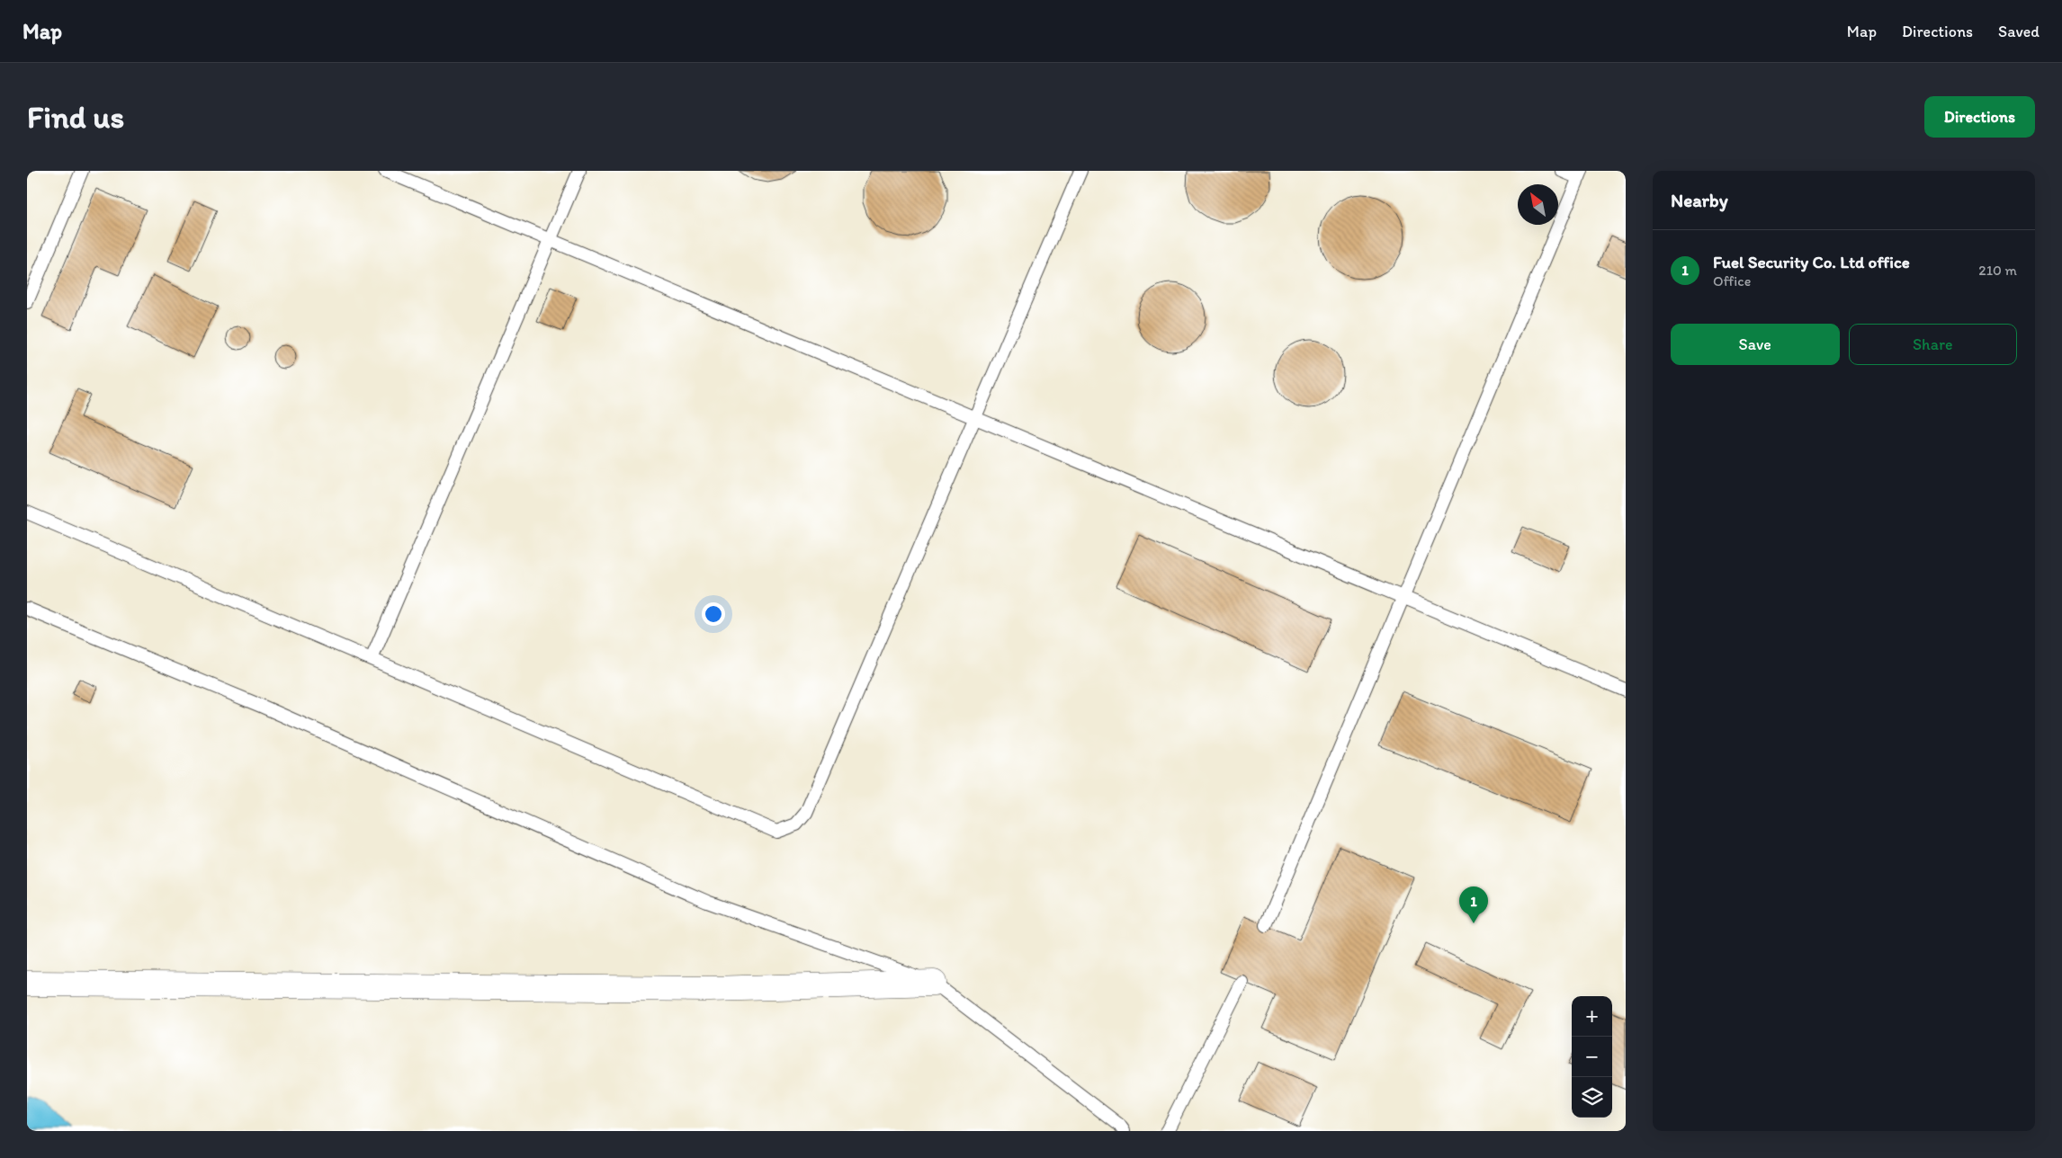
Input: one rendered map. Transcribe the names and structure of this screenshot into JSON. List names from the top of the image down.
{
  "north": "top left",
  "page": {
    "header": "Map",
    "nav": ["Map", "Directions", "Saved"],
    "buttons": [
      "Directions",
      ["Save", "Share"]
    ],
    "title": "Find us",
    "heading": "Nearby",
    "list": [
      {
        "mark": "1",
        "name": "Fuel Security Co. Ltd office",
        "note": "Office",
        "value": "210 m"
      }
    ],
    "pins": "1",
    "map_buttons": ["+", "−"]
  }
}
